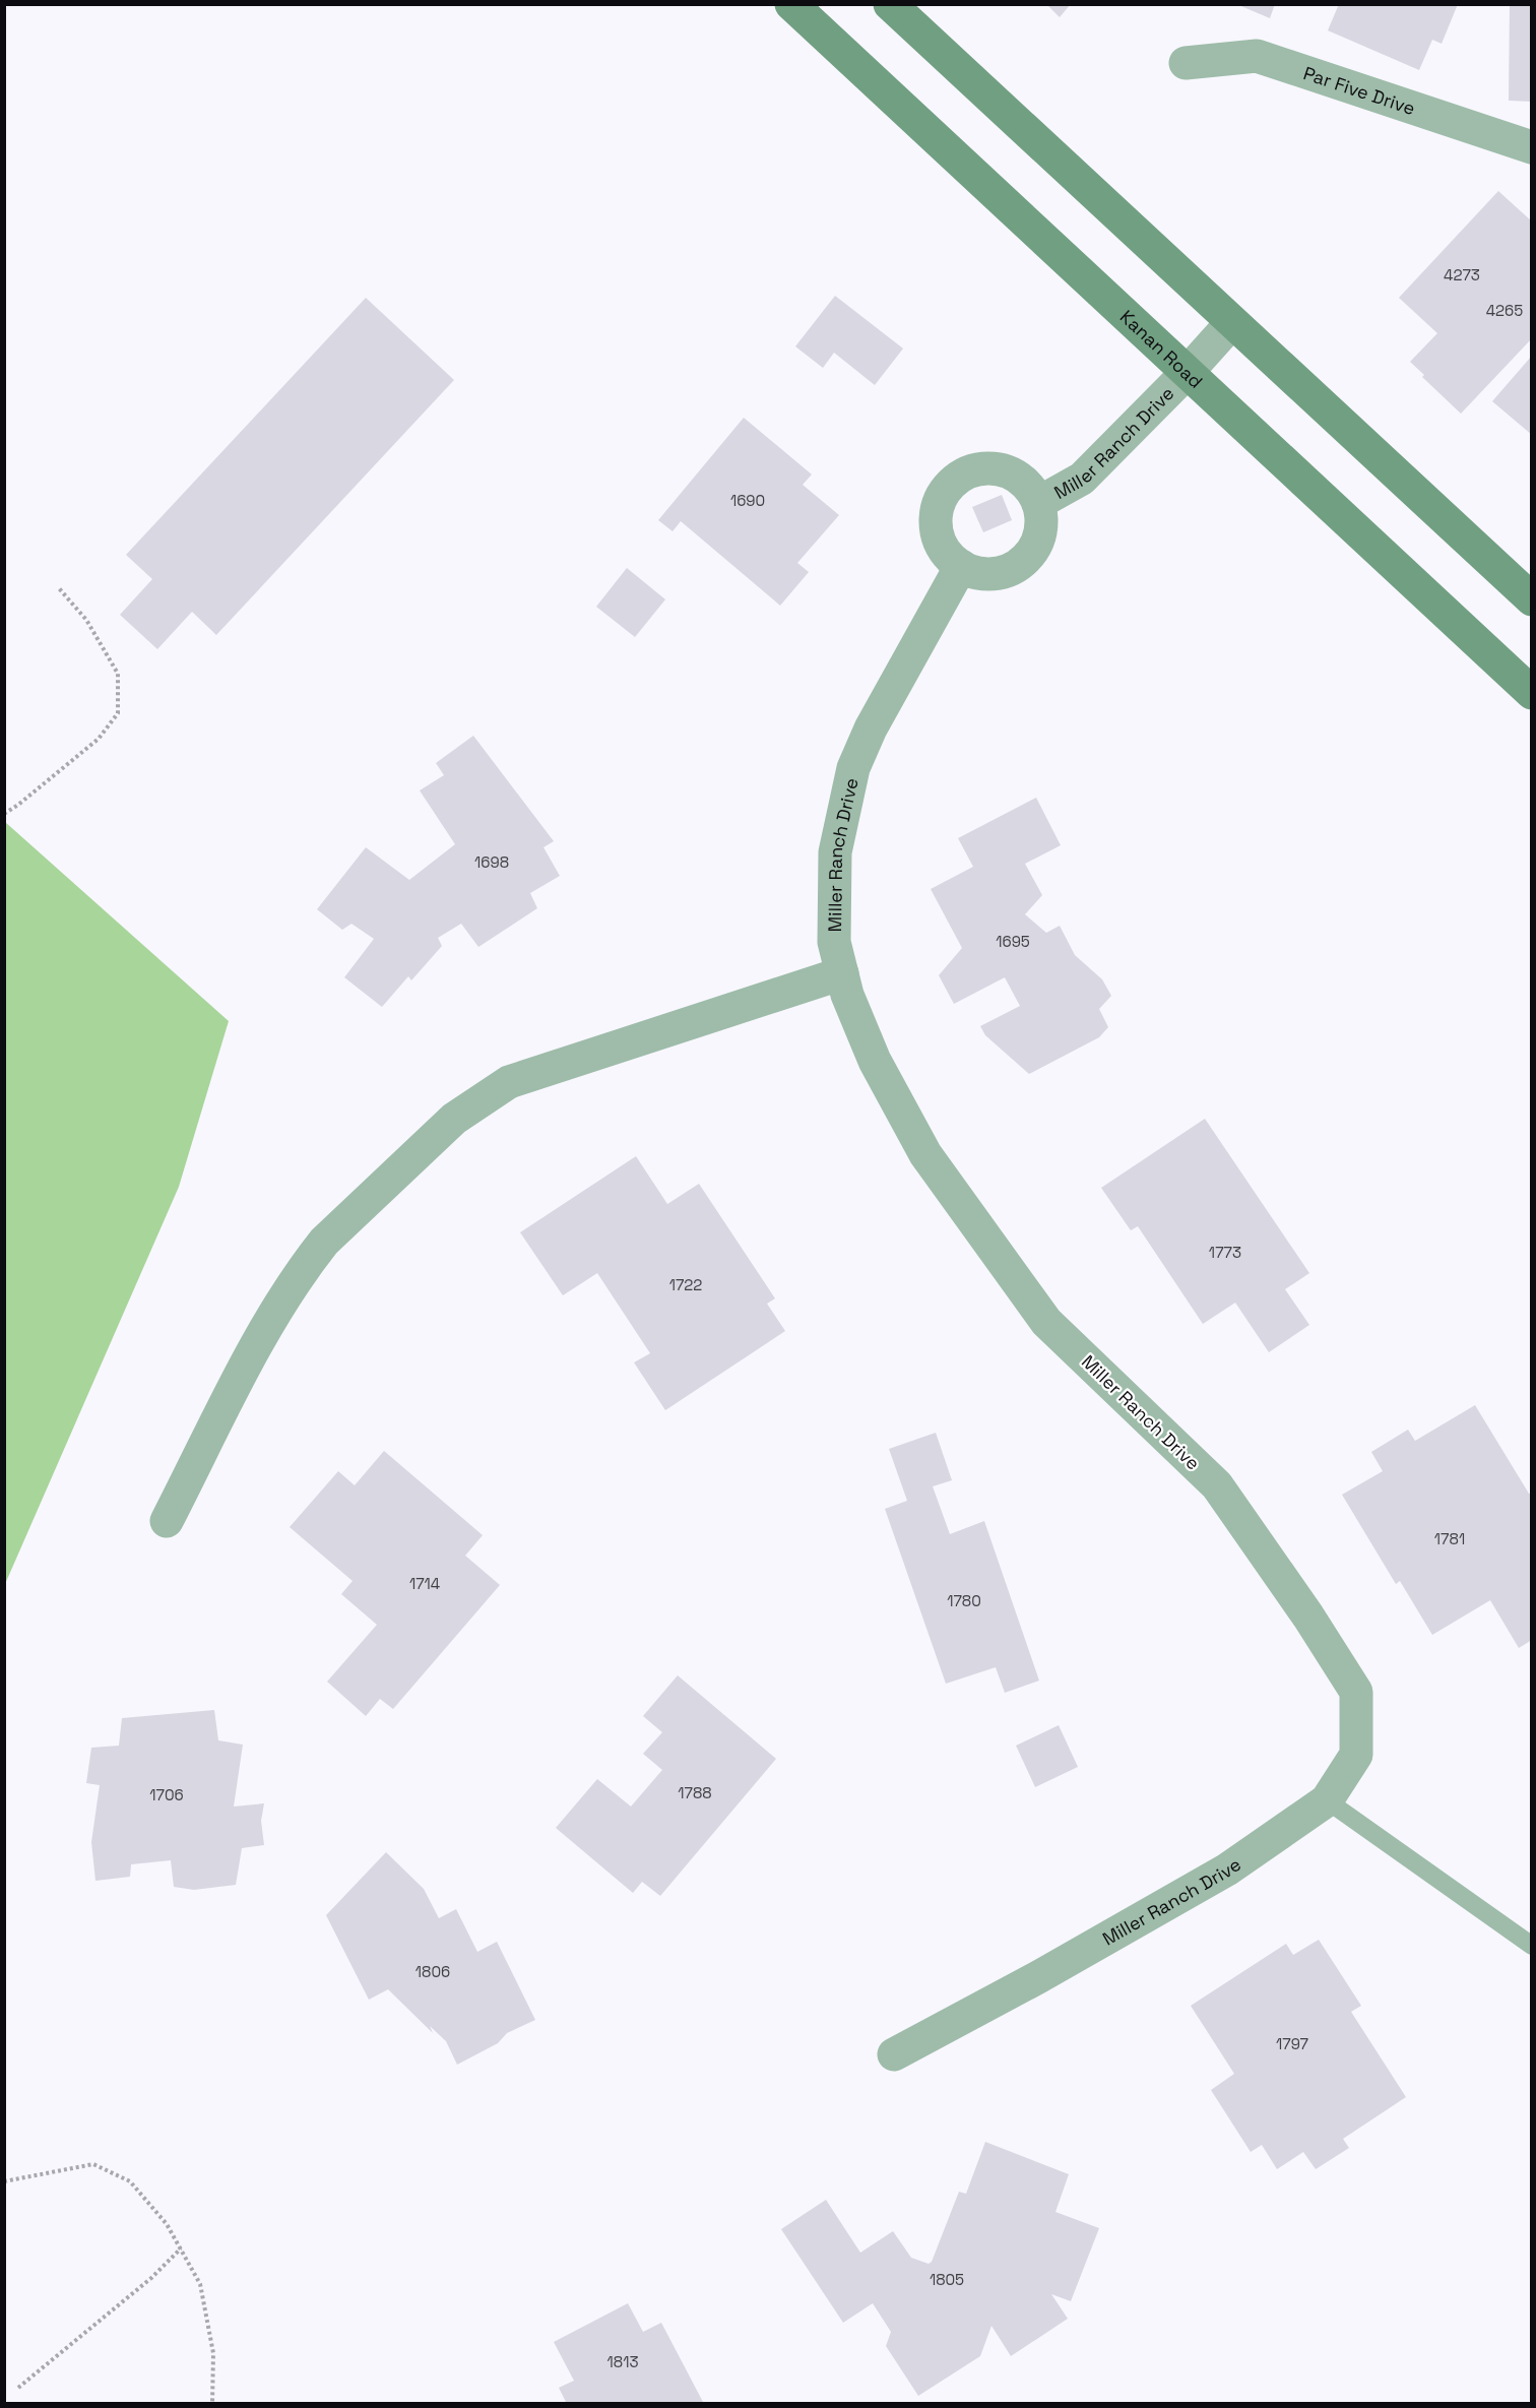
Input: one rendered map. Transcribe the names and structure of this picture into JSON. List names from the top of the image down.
{
  "streets": {
    "main road": ["Kanan Road"],
    "street": ["Par Five Drive", "Miller Ranch Drive"]
  },
  "crossings": [
    ["Kanan Road", "Miller Ranch Drive"]
  ],
  "house_numbers": [
    "4273",
    "4265",
    "1690",
    "1698",
    "1695",
    "1773",
    "1722",
    "1781",
    "1714",
    "1780",
    "1788",
    "1706",
    "1806",
    "1797",
    "1805",
    "1813"
  ]
}
